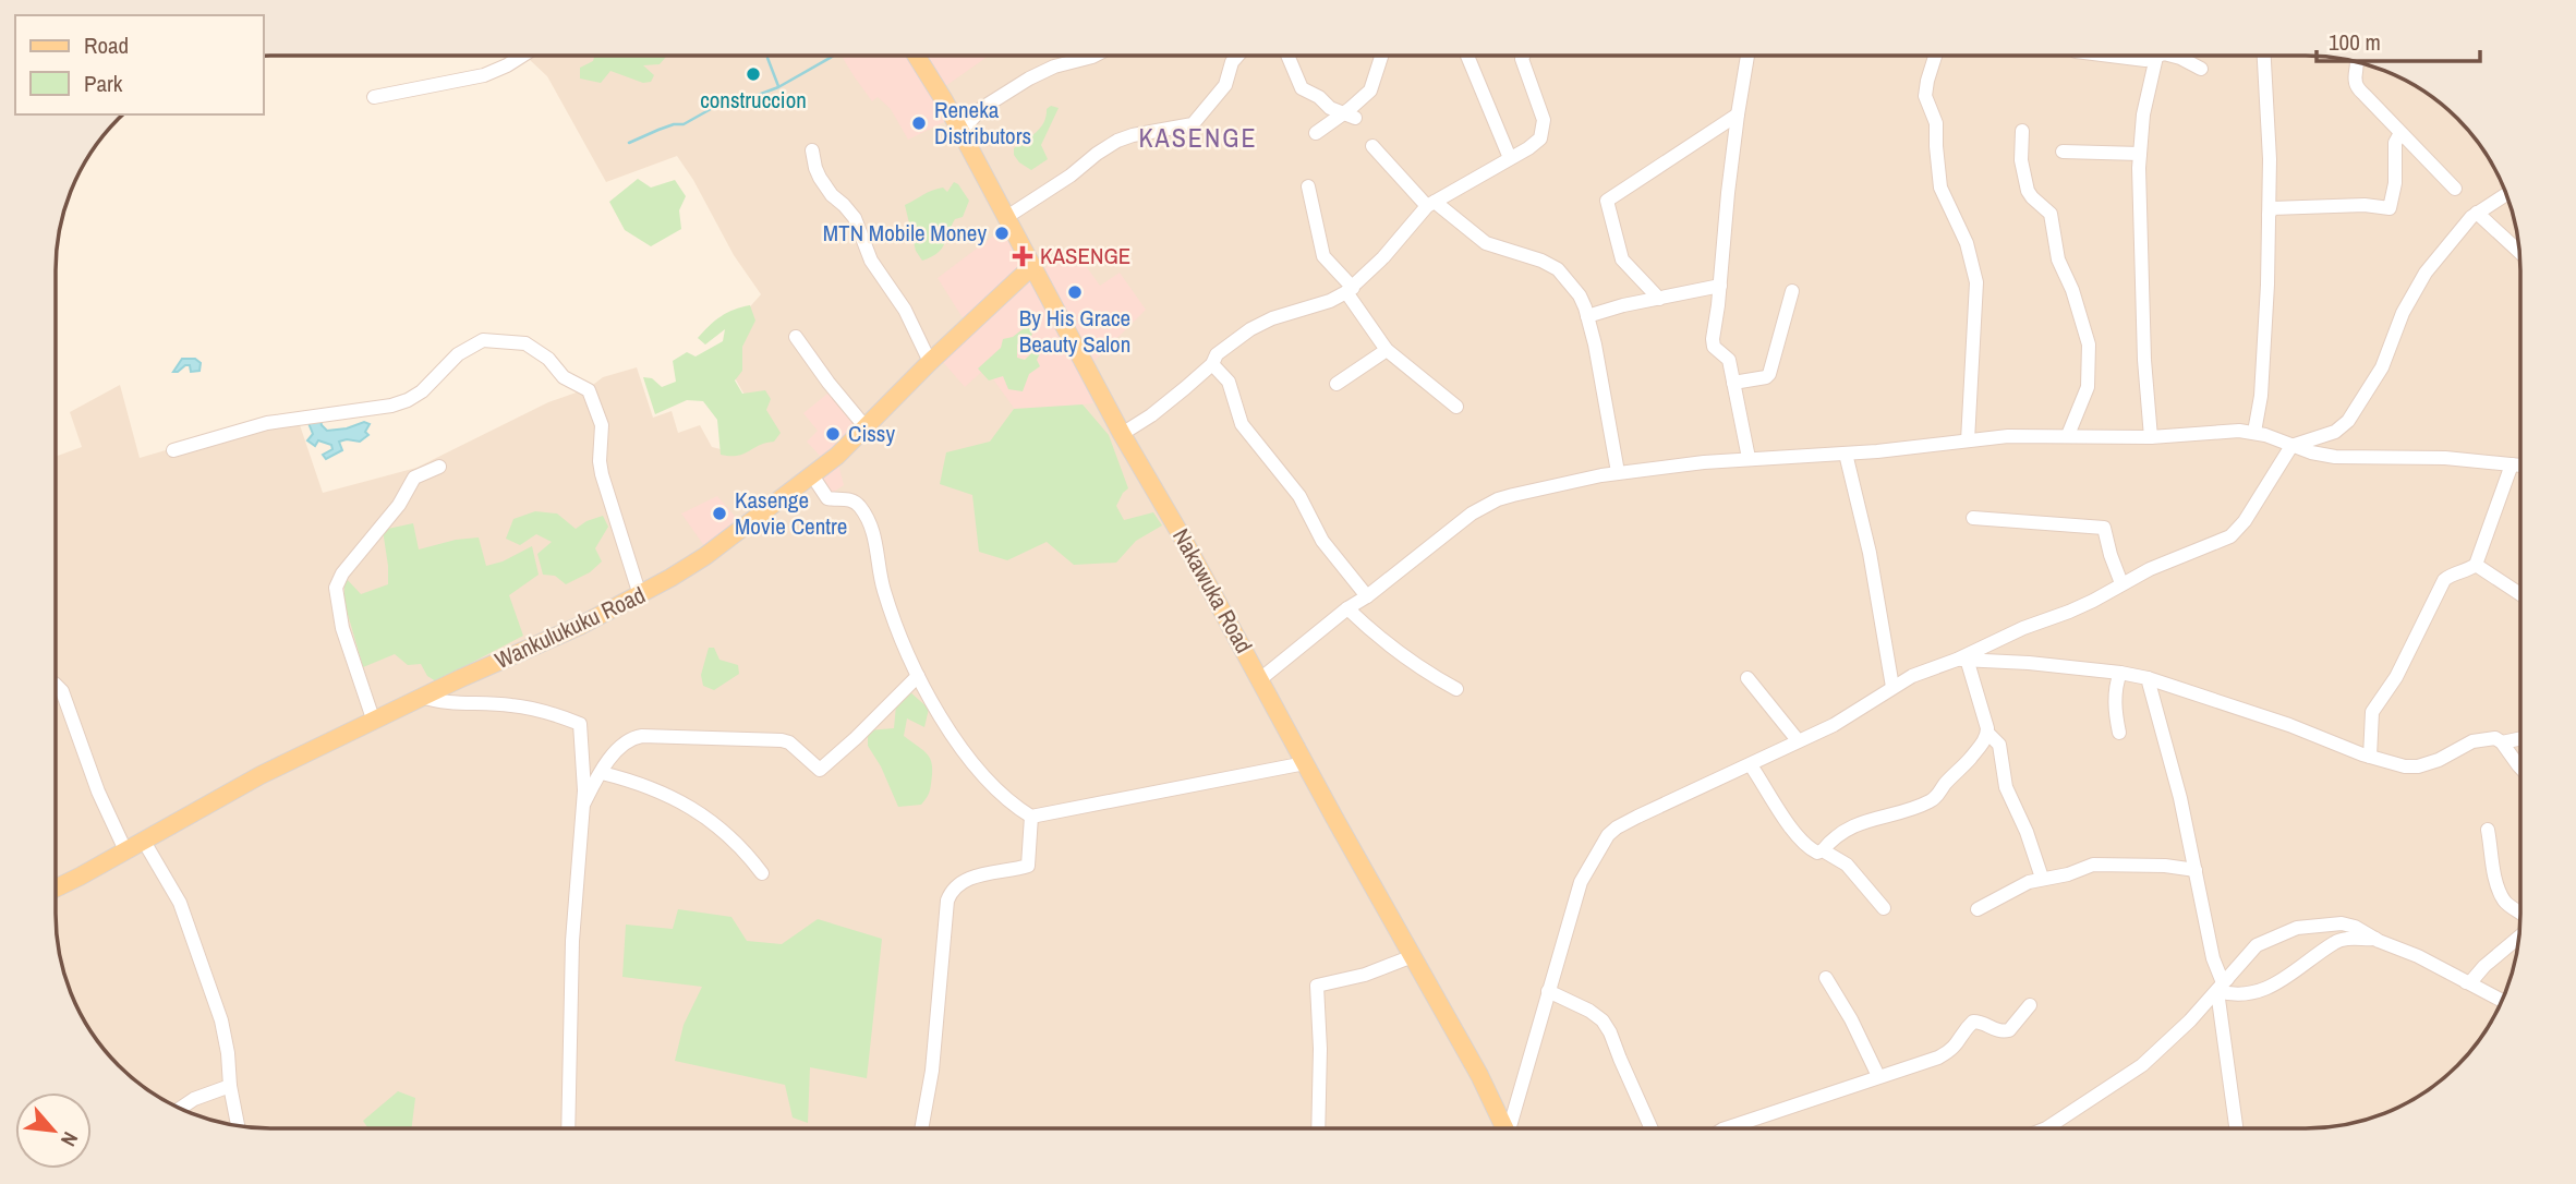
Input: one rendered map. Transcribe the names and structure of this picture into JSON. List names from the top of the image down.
{
  "streets": {
    "main road": ["Nakawuka Road", "Wankulukuku Road"]
  },
  "crossings": [
    ["Nakawuka Road", "Wankulukuku Road"]
  ],
  "districts": ["KASENGE"],
  "places": {
    "other": [
      "construccion",
      "Reneka Distributors",
      "MTN Mobile Money",
      "By His Grace Beauty Salon",
      "Cissy",
      "Kasenge Movie Centre"
    ],
    "health": ["KASENGE"]
  },
  "legend": ["Road", "Park"],
  "scale_bar": "100 m",
  "north": "bottom right"
}
